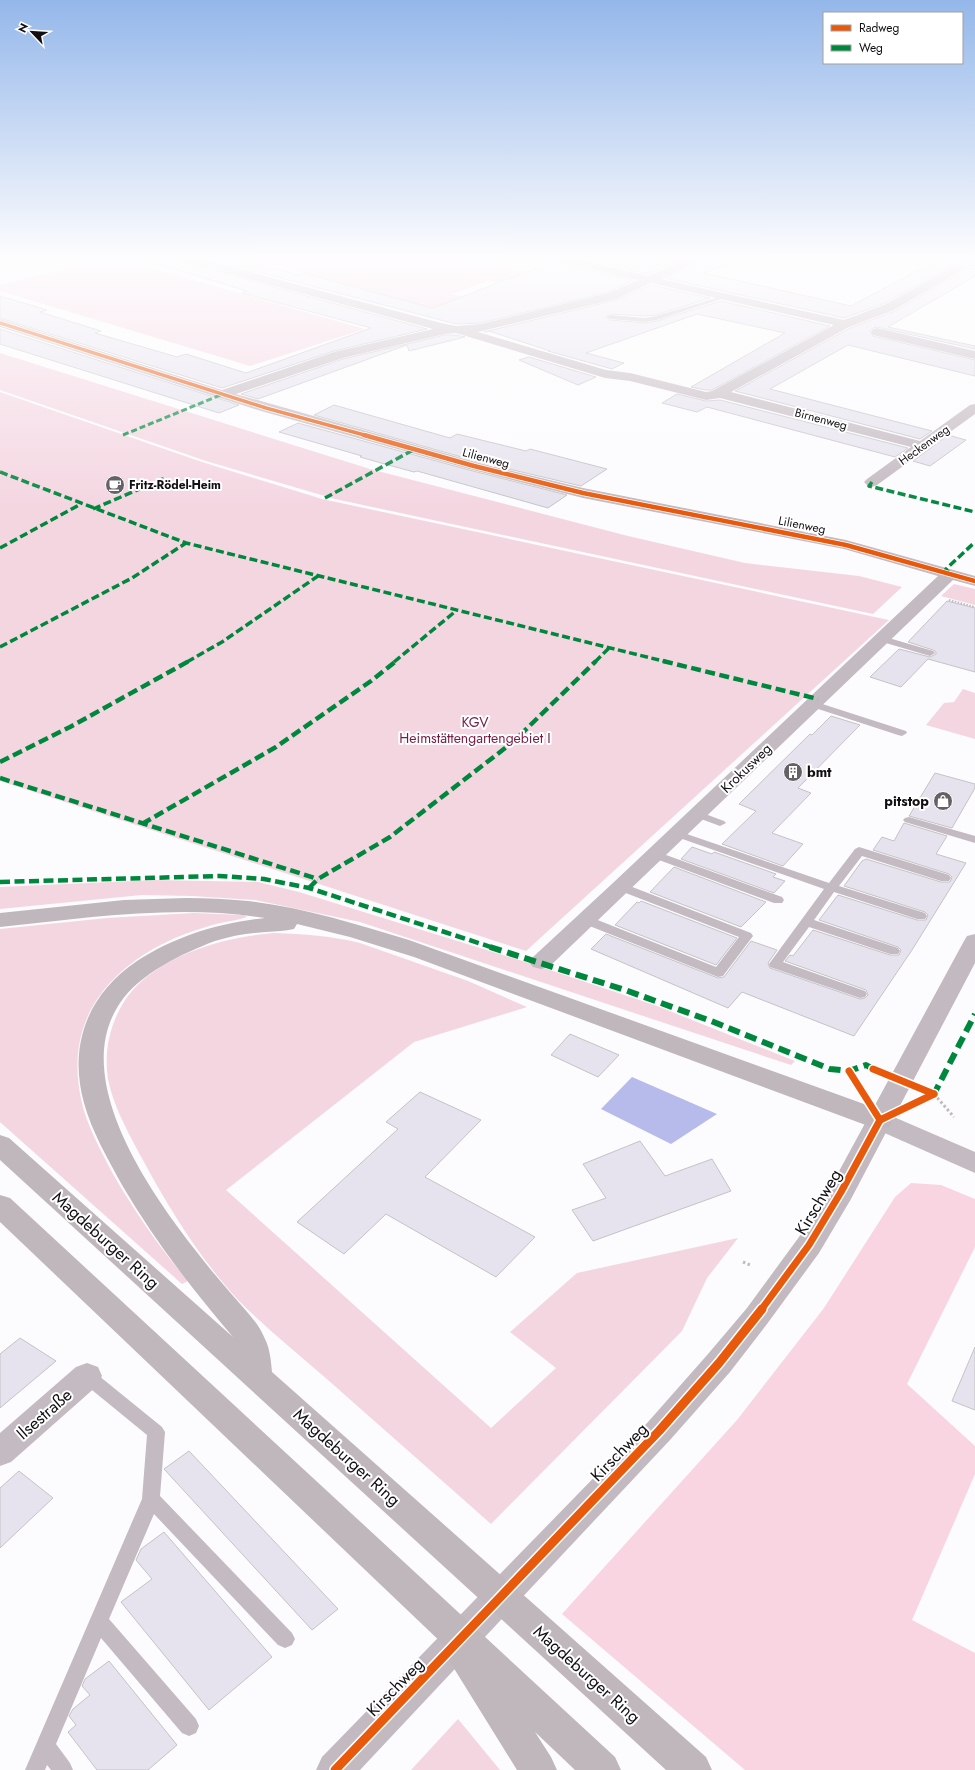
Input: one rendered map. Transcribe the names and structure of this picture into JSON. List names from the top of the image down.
{
  "streets": {
    "highway": ["Magdeburger Ring"],
    "main road": ["Kirschweg"],
    "street": [
      "Birnenweg",
      "Heckenweg",
      "Lilienweg",
      "Krokusweg",
      "Ilsestraße"
    ]
  },
  "crossings": [
    ["Birnenweg", "Heckenweg"],
    ["Lilienweg", "Krokusweg"]
  ],
  "parks": ["KGV Heimstättengartengebiet I"],
  "places": {
    "cafe": ["Fritz-Rödel-Heim"],
    "building": ["bmt"],
    "shop": ["pitstop"]
  },
  "legend": ["Radweg", "Weg"],
  "north": "top left"
}
